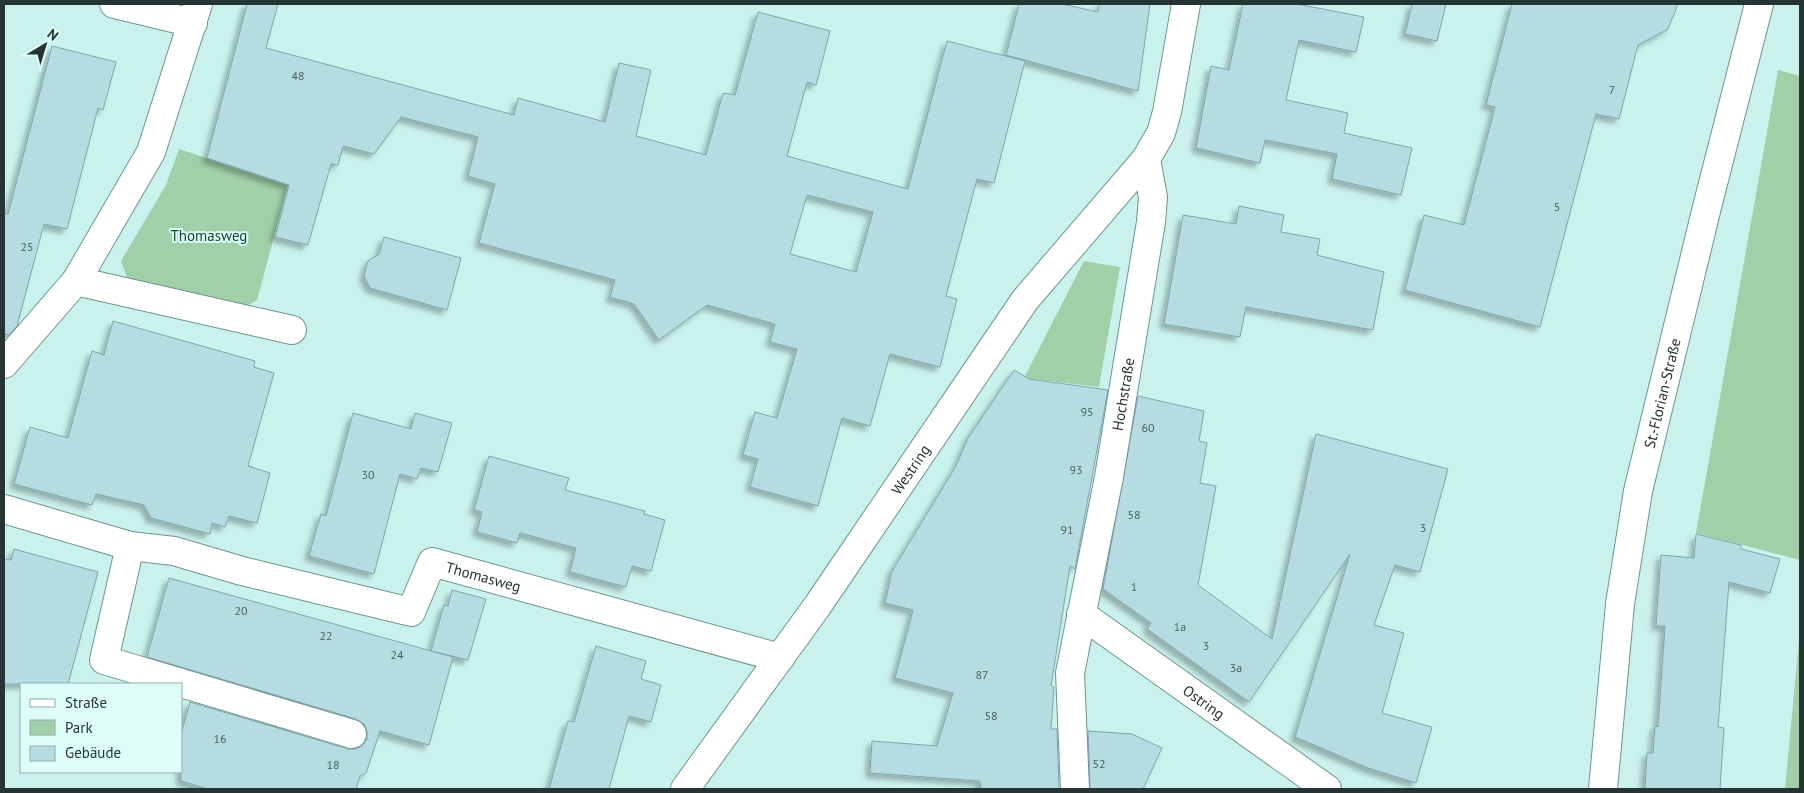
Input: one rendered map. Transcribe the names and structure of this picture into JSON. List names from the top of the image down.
{
  "streets": {
    "street": [
      "St.-Florian-Straße",
      "Hochstraße",
      "Westring",
      "Thomasweg",
      "Ostring"
    ]
  },
  "crossings": [
    ["Hochstraße", "Westring"],
    ["Hochstraße", "Ostring"],
    ["Westring", "Thomasweg"]
  ],
  "parks": ["Thomasweg"],
  "house_numbers": [
    "48",
    "7",
    "5",
    "25",
    "95",
    "60",
    "93",
    "30",
    "58",
    "3",
    "91",
    "1",
    "20",
    "1a",
    "22",
    "3",
    "24",
    "3a",
    "87",
    "58",
    "16",
    "52",
    "18"
  ],
  "legend": ["Straße", "Park", "Gebäude"],
  "north": "top right"
}
